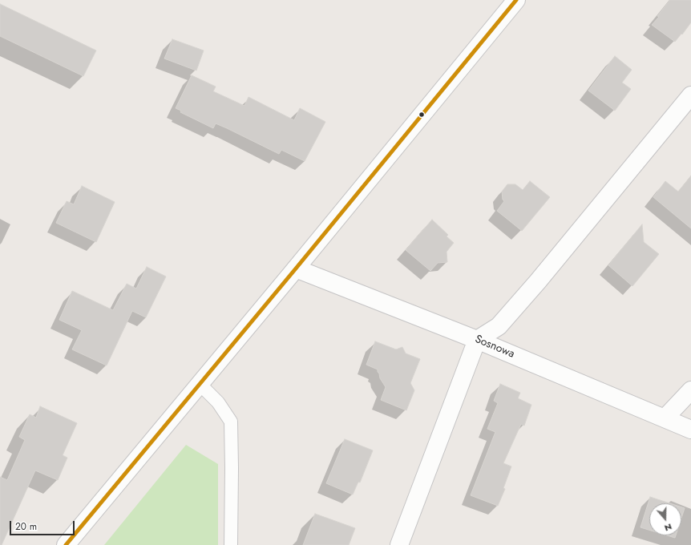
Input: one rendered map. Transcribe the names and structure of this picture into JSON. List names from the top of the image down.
{
  "streets": {
    "street": ["Sosnowa"]
  },
  "scale_bar": "20 m",
  "north": "bottom"
}
